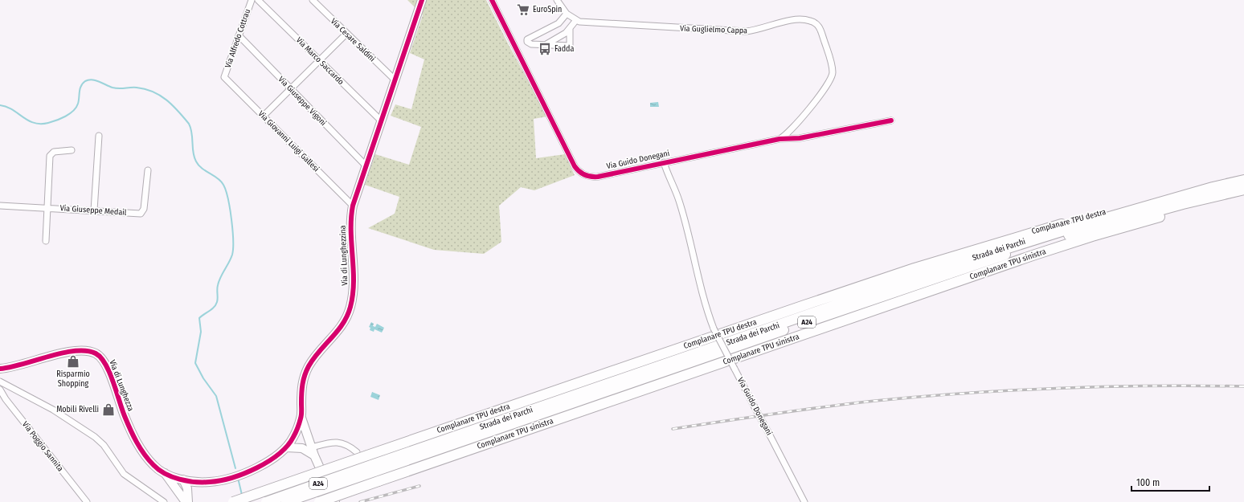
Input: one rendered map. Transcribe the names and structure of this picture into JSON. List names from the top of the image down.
{
  "streets": {
    "highway": [
      "Complanare TPU destra",
      "Strada dei Parchi",
      "Complanare TPU sinistra",
      "A24"
    ],
    "street": [
      "Via Guglielmo Cappa",
      "Via Alfredo Cottrau",
      "Via Cesare Saldini",
      "Via Marco Saccardo",
      "Via Giuseppe Vigoni",
      "Via Giovanni Luigi Gallesi",
      "Via Guido Donegani",
      "Via Giuseppe Medail",
      "Via di Lunghezzina",
      "Via di Lunghezza",
      "Via Poggio Sannita"
    ]
  },
  "crossings": [
    ["Via Guglielmo Cappa", "Via Guido Donegani"],
    ["Via Alfredo Cottrau", "Via Giuseppe Vigoni"],
    ["Via Alfredo Cottrau", "Via Giovanni Luigi Gallesi"],
    ["Via Cesare Saldini", "Via di Lunghezzina"],
    ["Via Marco Saccardo", "Via di Lunghezzina"],
    ["Via Giuseppe Vigoni", "Via di Lunghezzina"],
    ["Via Giovanni Luigi Gallesi", "Via di Lunghezzina"],
    ["Complanare TPU destra", "Strada dei Parchi"],
    ["Via di Lunghezzina", "Via di Lunghezza"]
  ],
  "places": {
    "supermarket": ["EuroSpin"],
    "bus stop": ["Fadda"],
    "shop": ["Risparmio Shopping", "Mobili Rivelli"]
  },
  "scale_bar": "100 m"
}
